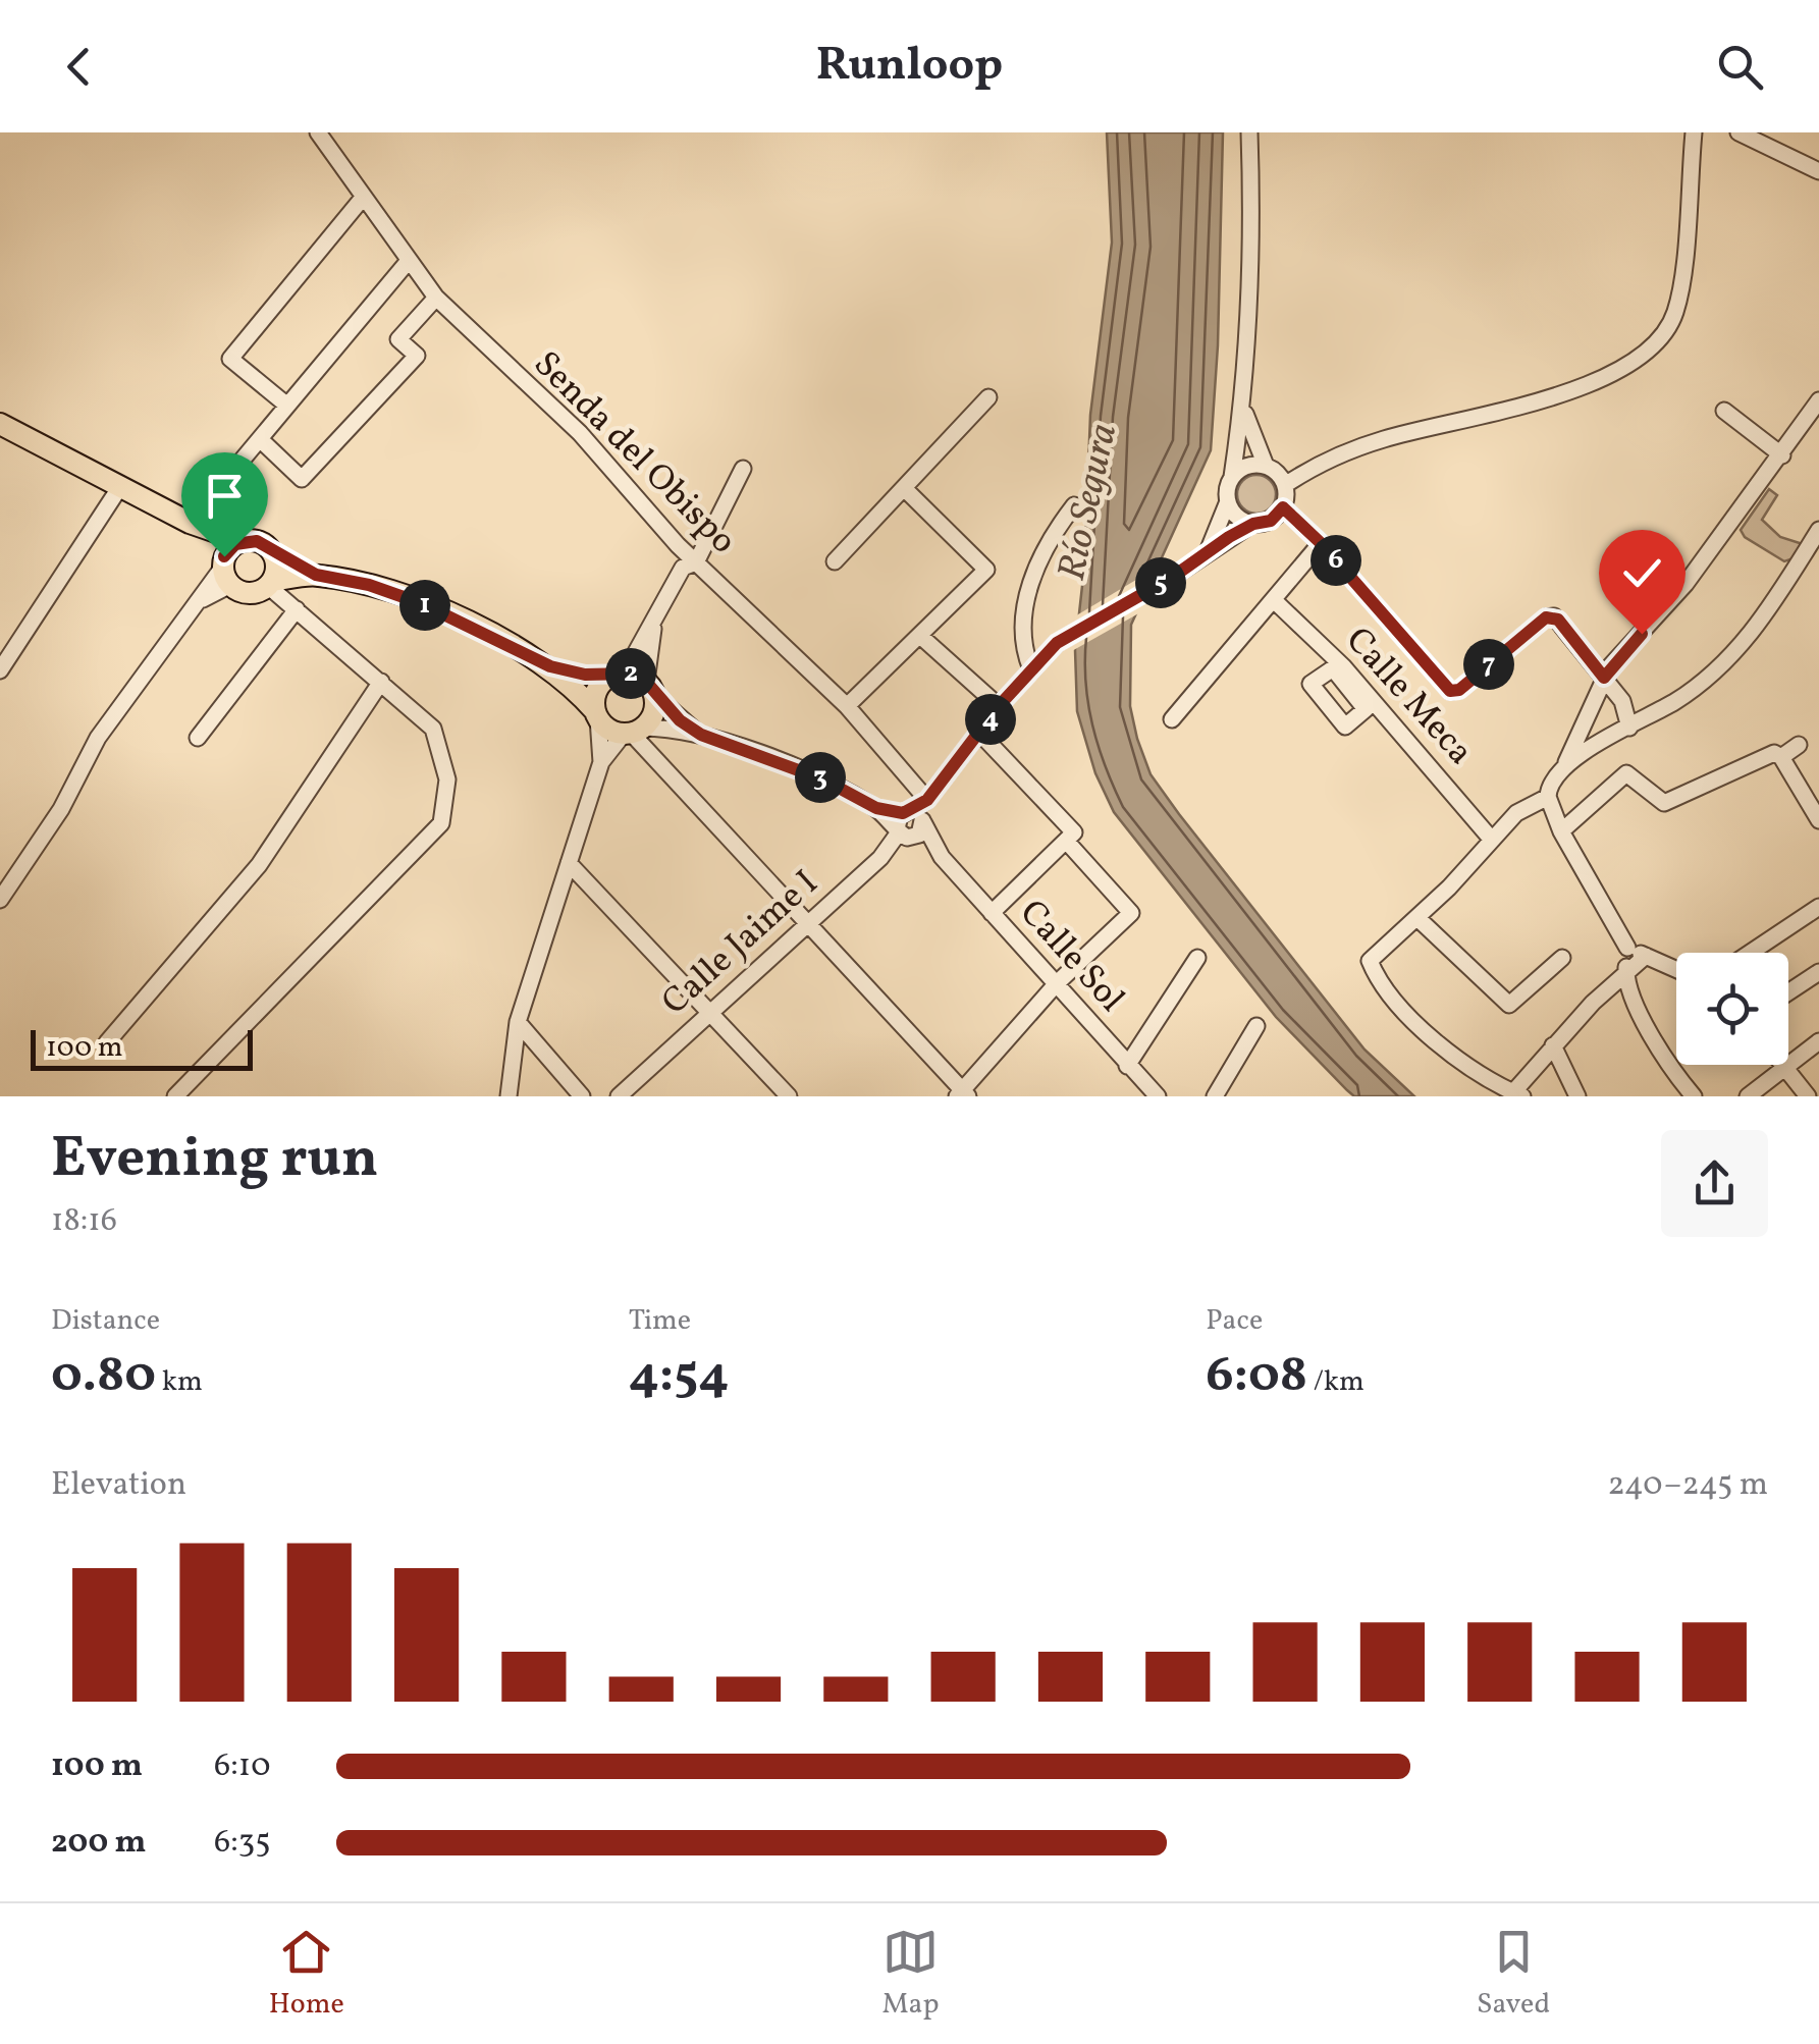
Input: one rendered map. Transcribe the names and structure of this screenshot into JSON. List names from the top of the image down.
{
  "streets": {
    "street": [
      "Senda del Obispo",
      "Calle Meca",
      "Calle Jaime I",
      "Calle Sol"
    ]
  },
  "crossings": [
    ["Calle Jaime I", "Calle Sol"]
  ],
  "water": ["Río Segura"],
  "scale_bar": "100 m",
  "page": {
    "header": "Runloop",
    "pins": [
      "6",
      "5",
      "1",
      "7",
      "2",
      "4",
      "3"
    ],
    "scale": "100 m",
    "heading": ["Evening run", "18:16"],
    "stats": [
      ["Distance", "0.80 km"],
      ["Time", "4:54"],
      ["Pace", "6:08 /km"]
    ],
    "chart": ["Elevation", "240–245 m"],
    "list": [
      {
        "name": "100 m",
        "note": "6:10"
      },
      {
        "name": "200 m",
        "note": "6:35"
      }
    ],
    "tabs": ["Home", "Map", "Saved"]
  }
}
